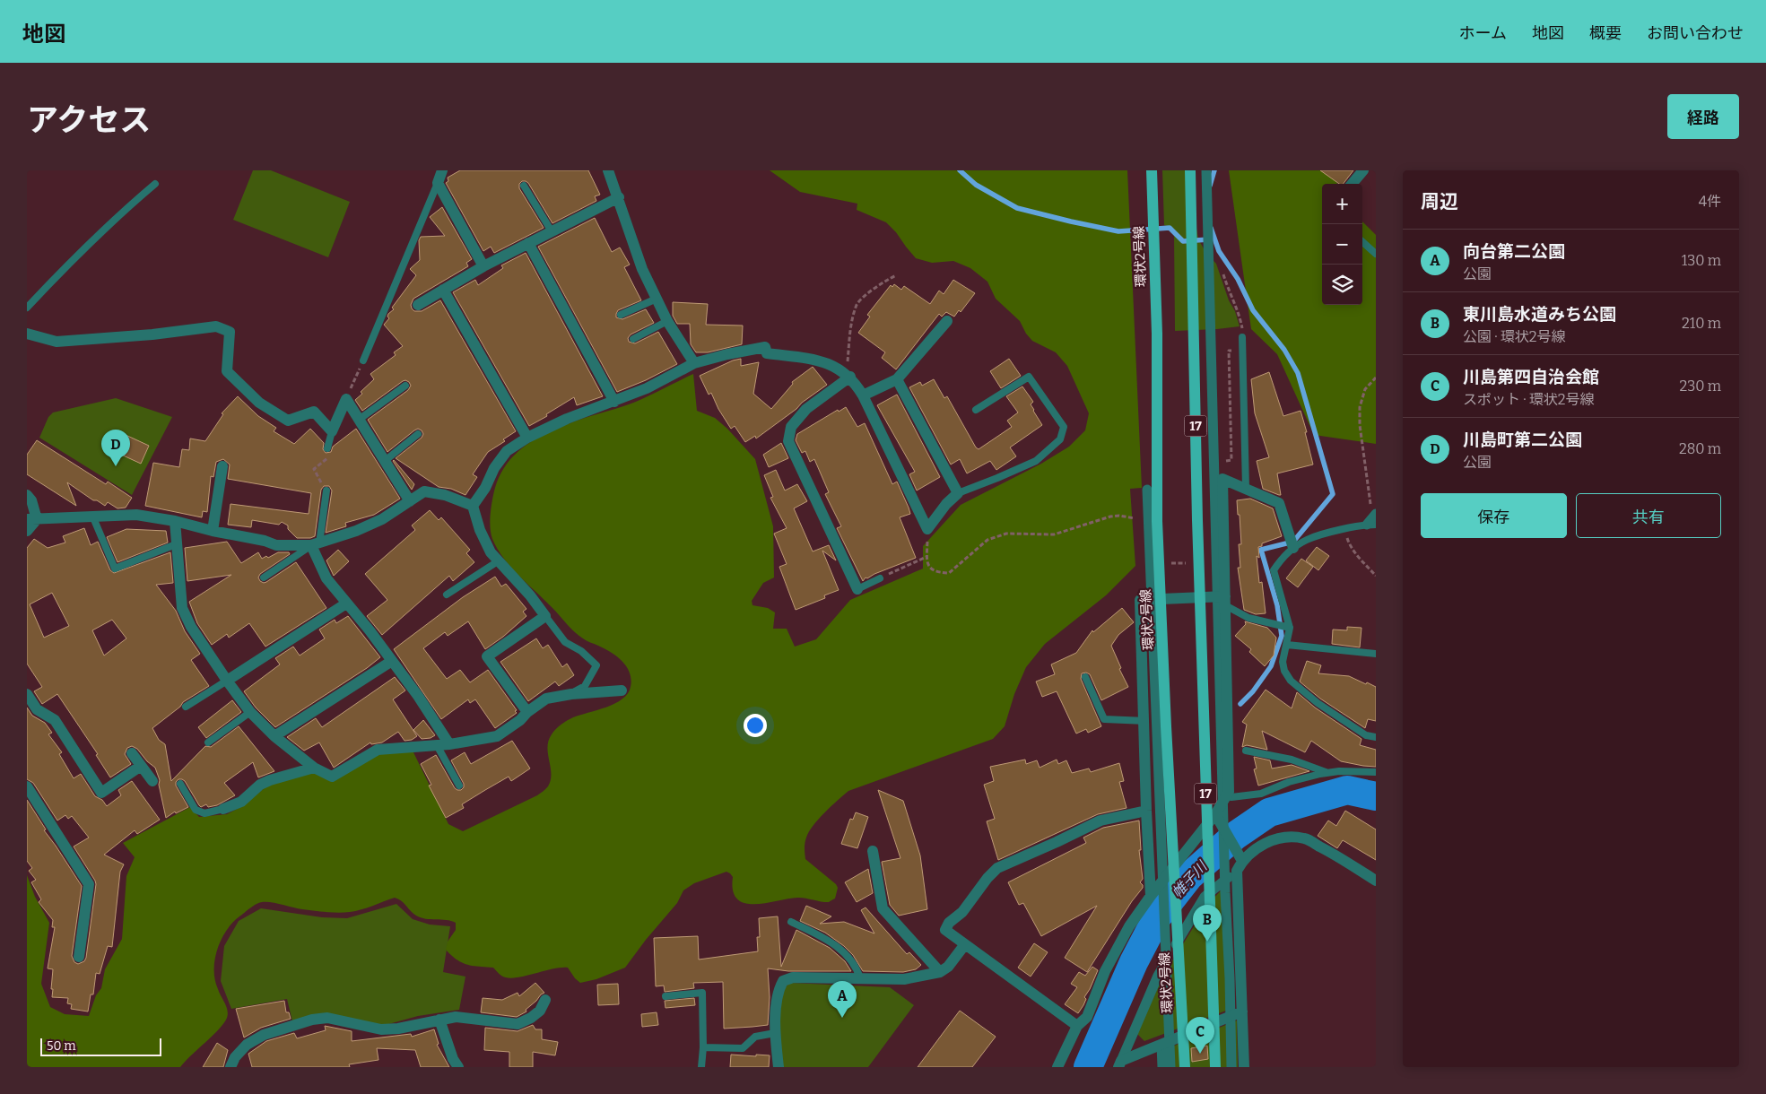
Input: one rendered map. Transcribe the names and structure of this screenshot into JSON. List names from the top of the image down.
{
  "streets": {
    "main road": ["環状2号線", "17"]
  },
  "water": ["帷子川"],
  "scale_bar": "50 m",
  "page": {
    "header": "地図",
    "nav": [
      "ホーム",
      "地図",
      "概要",
      "お問い合わせ"
    ],
    "title": "アクセス",
    "buttons": [
      "経路",
      ["保存", "共有"]
    ],
    "heading": ["周辺", "4件"],
    "map_buttons": ["+", "−"],
    "list": [
      {
        "mark": "A",
        "name": "向台第二公園",
        "note": "公園",
        "value": "130 m"
      },
      {
        "mark": "B",
        "name": "東川島水道みち公園",
        "note": "公園 · 環状2号線",
        "value": "210 m"
      },
      {
        "mark": "C",
        "name": "川島第四自治会館",
        "note": "スポット · 環状2号線",
        "value": "230 m"
      },
      {
        "mark": "D",
        "name": "川島町第二公園",
        "note": "公園",
        "value": "280 m"
      }
    ],
    "pins": [
      "D",
      "B",
      "A",
      "C"
    ],
    "scale": "50 m"
  }
}
